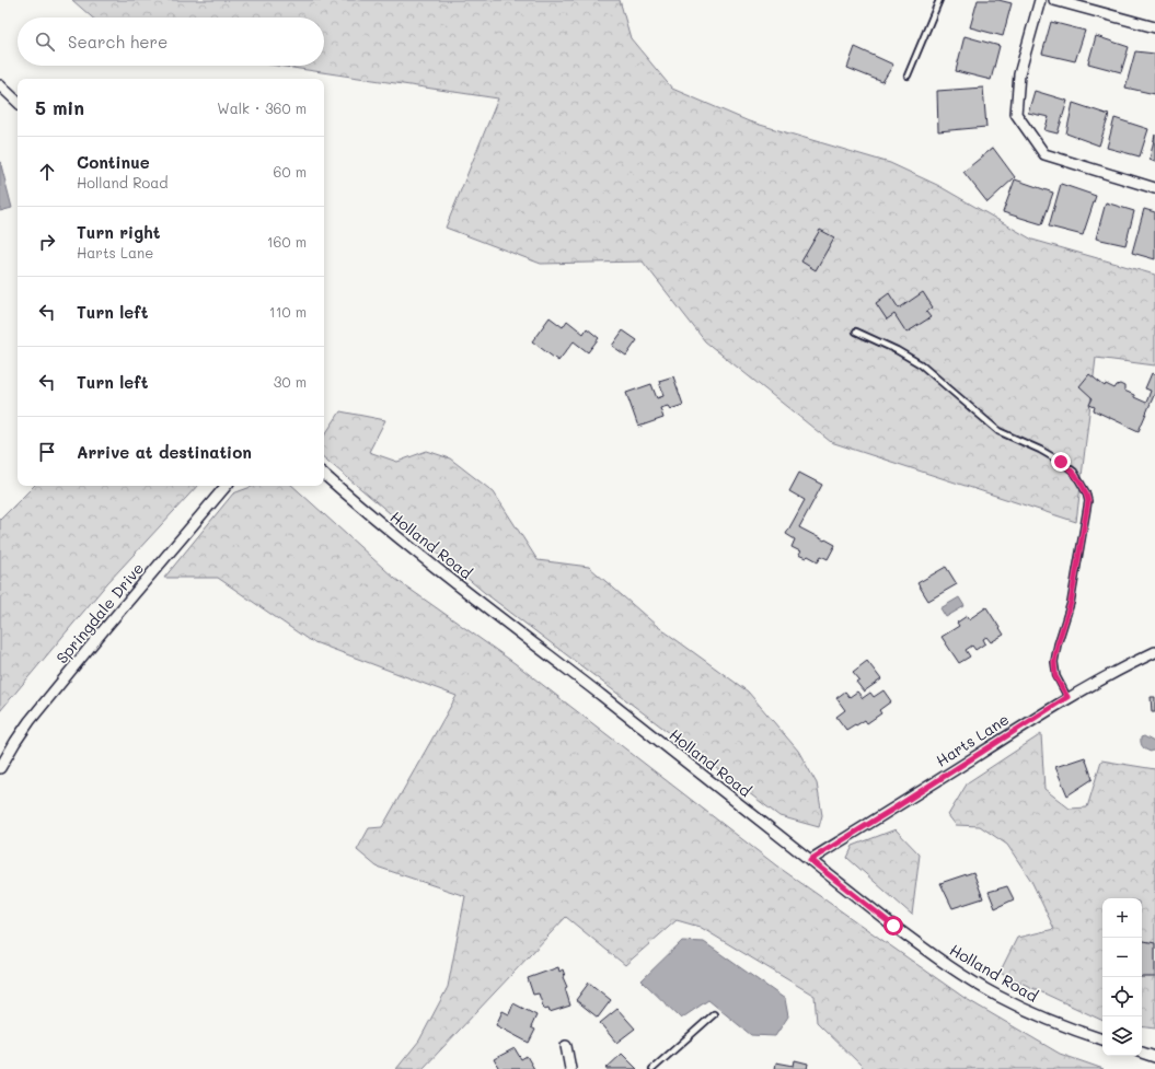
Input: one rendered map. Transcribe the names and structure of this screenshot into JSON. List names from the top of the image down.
{
  "streets": {
    "street": ["Holland Road", "Springdale Drive", "Harts Lane"]
  },
  "crossings": [
    ["Holland Road", "Harts Lane"]
  ],
  "page": {
    "search": "Search here",
    "heading": ["5 min", "Walk · 360 m"],
    "list": [
      ["Continue", "Holland Road", "60 m"],
      ["Turn right", "Harts Lane", "160 m"],
      ["Turn left", "110 m"],
      ["Turn left", "30 m"],
      "Arrive at destination"
    ],
    "map_buttons": ["+", "−"]
  }
}
